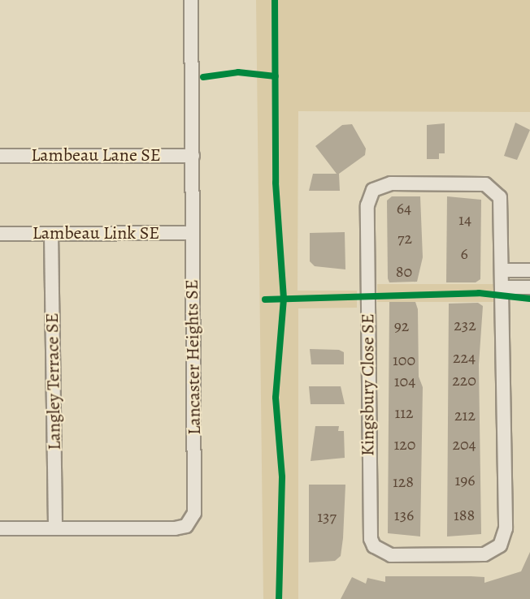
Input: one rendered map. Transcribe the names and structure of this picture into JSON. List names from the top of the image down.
{
  "streets": {
    "street": [
      "Lambeau Lane SE",
      "Lambeau Link SE",
      "Lancaster Heights SE",
      "Langley Terrace SE",
      "Kingsbury Close SE"
    ]
  },
  "crossings": [
    ["Lambeau Lane SE", "Lancaster Heights SE"],
    ["Lambeau Link SE", "Lancaster Heights SE"],
    ["Lambeau Link SE", "Langley Terrace SE"],
    ["Lancaster Heights SE", "Langley Terrace SE"]
  ],
  "house_numbers": [
    "64",
    "14",
    "72",
    "6",
    "80",
    "232",
    "92",
    "224",
    "100",
    "220",
    "104",
    "112",
    "212",
    "120",
    "204",
    "196",
    "128",
    "136",
    "188",
    "137"
  ]
}
